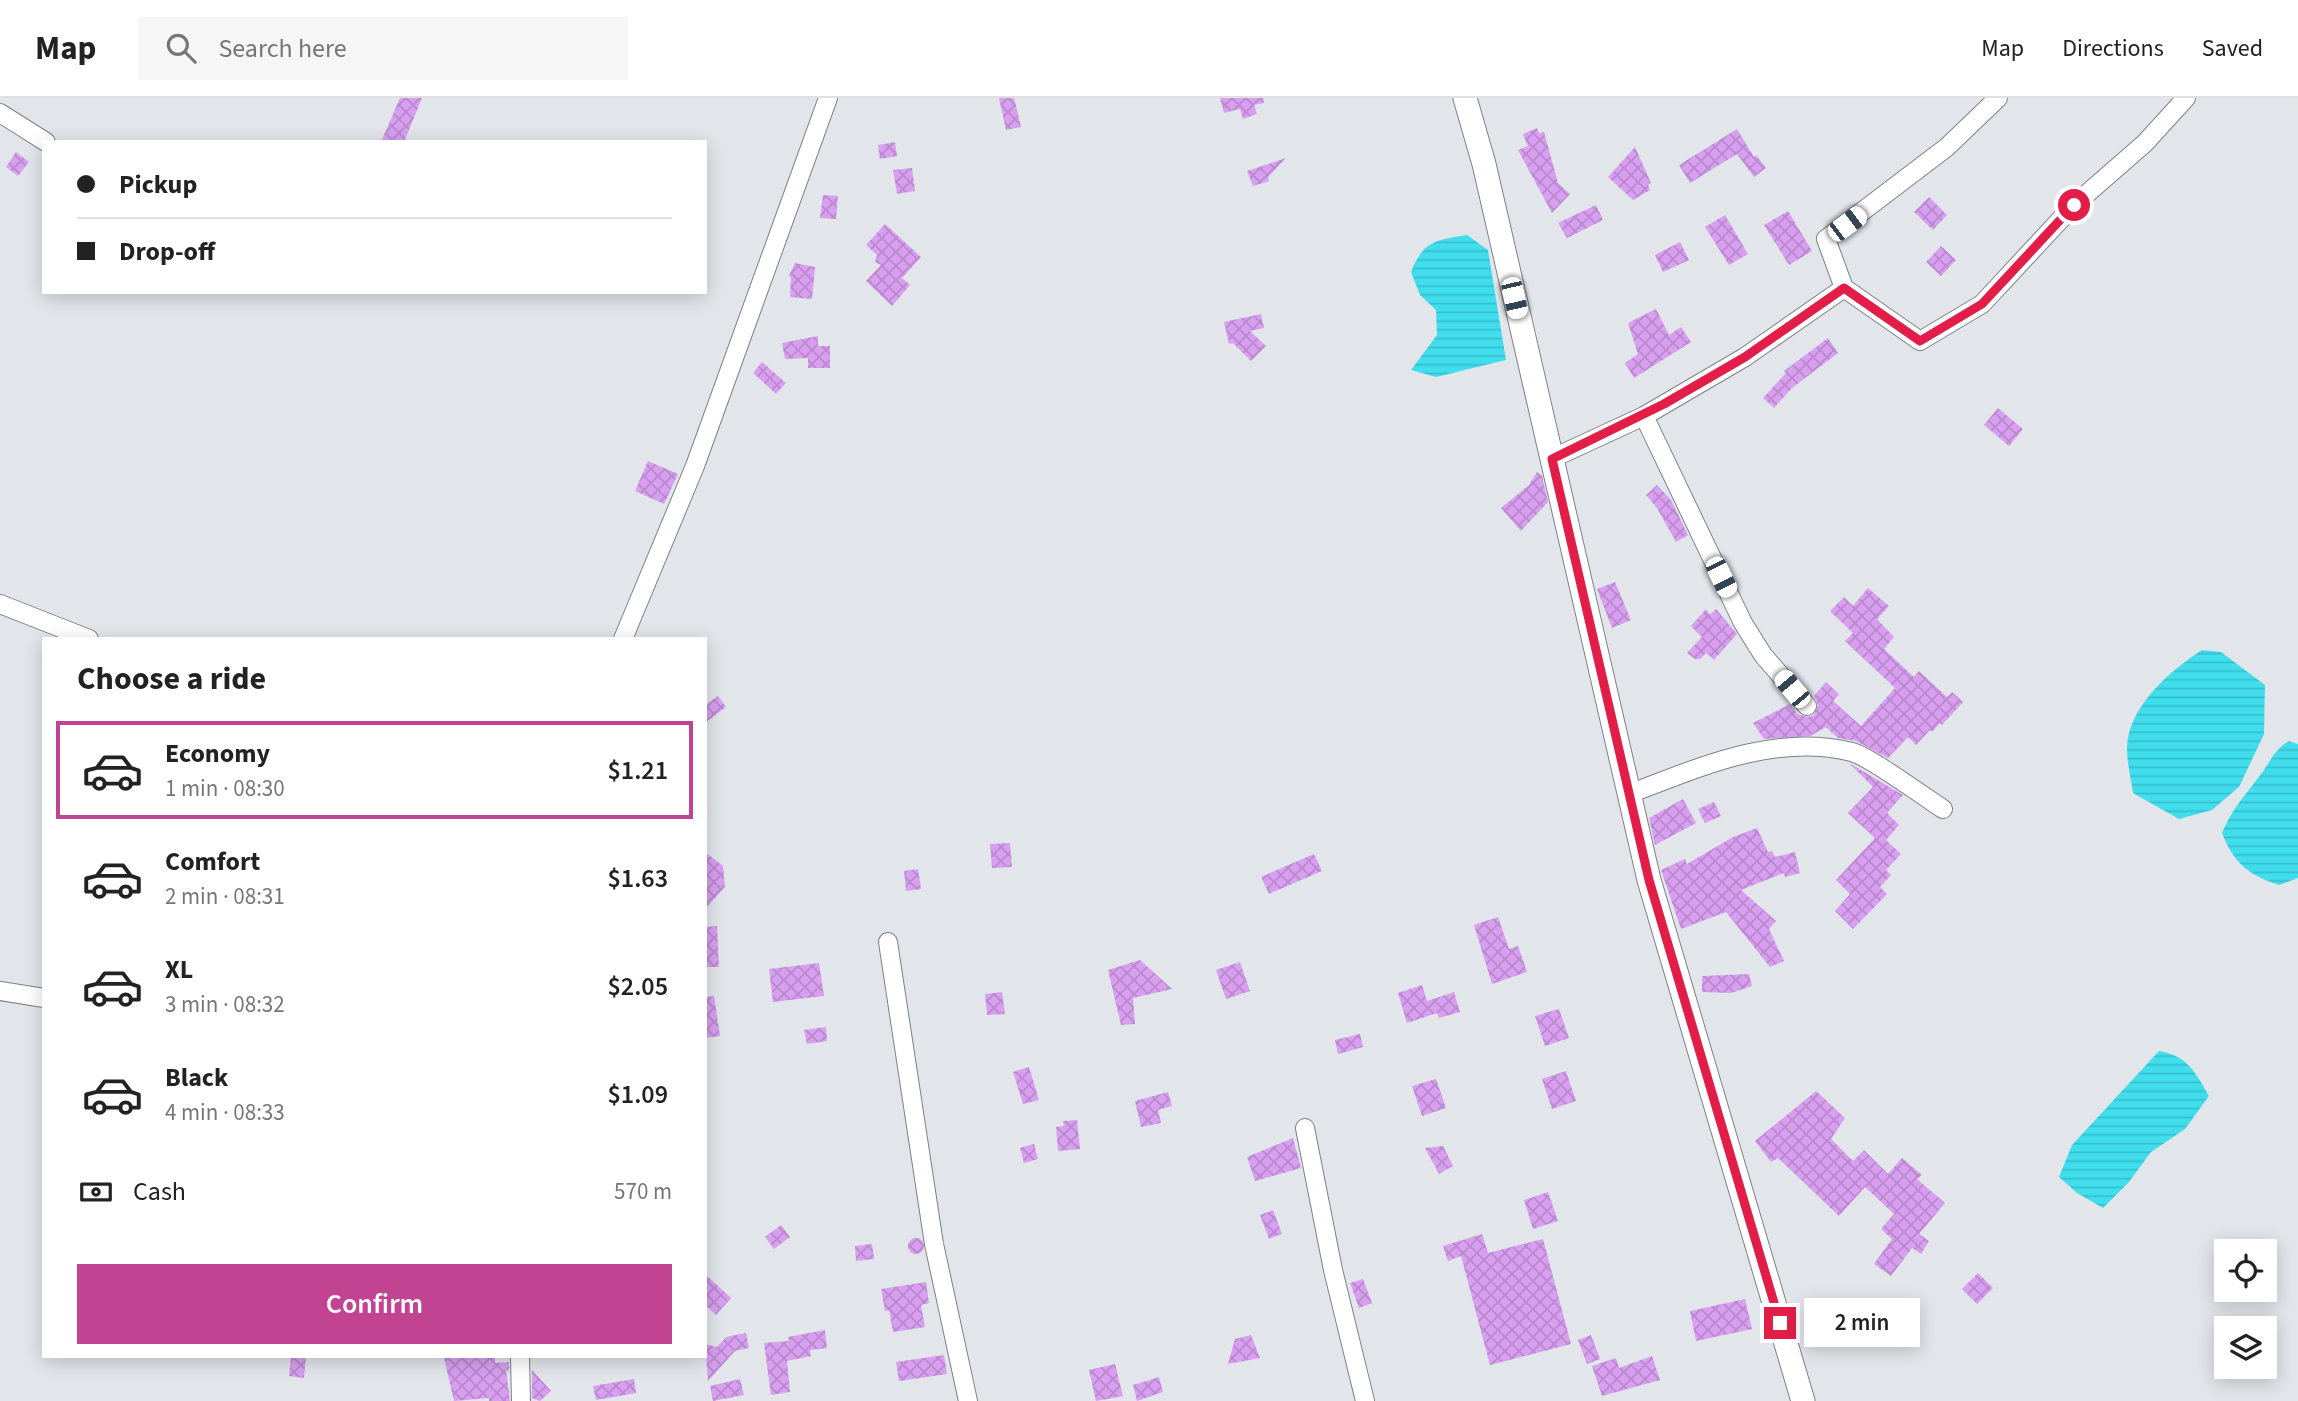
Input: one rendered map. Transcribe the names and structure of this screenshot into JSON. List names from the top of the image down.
{
  "page": {
    "header": "Map",
    "search": "Search here",
    "nav": ["Map", "Directions", "Saved"],
    "banner": ["Pickup", "Drop-off"],
    "heading": "Choose a ride",
    "list": [
      {
        "name": "Economy",
        "note": "1 min · 08:30",
        "value": "$1.21"
      },
      {
        "name": "Comfort",
        "note": "2 min · 08:31",
        "value": "$1.63"
      },
      {
        "name": "XL",
        "note": "3 min · 08:32",
        "value": "$2.05"
      },
      {
        "name": "Black",
        "note": "4 min · 08:33",
        "value": "$1.09"
      }
    ],
    "pay": ["Cash", "570 m"],
    "buttons": "Confirm",
    "bubble": "2 min"
  }
}
